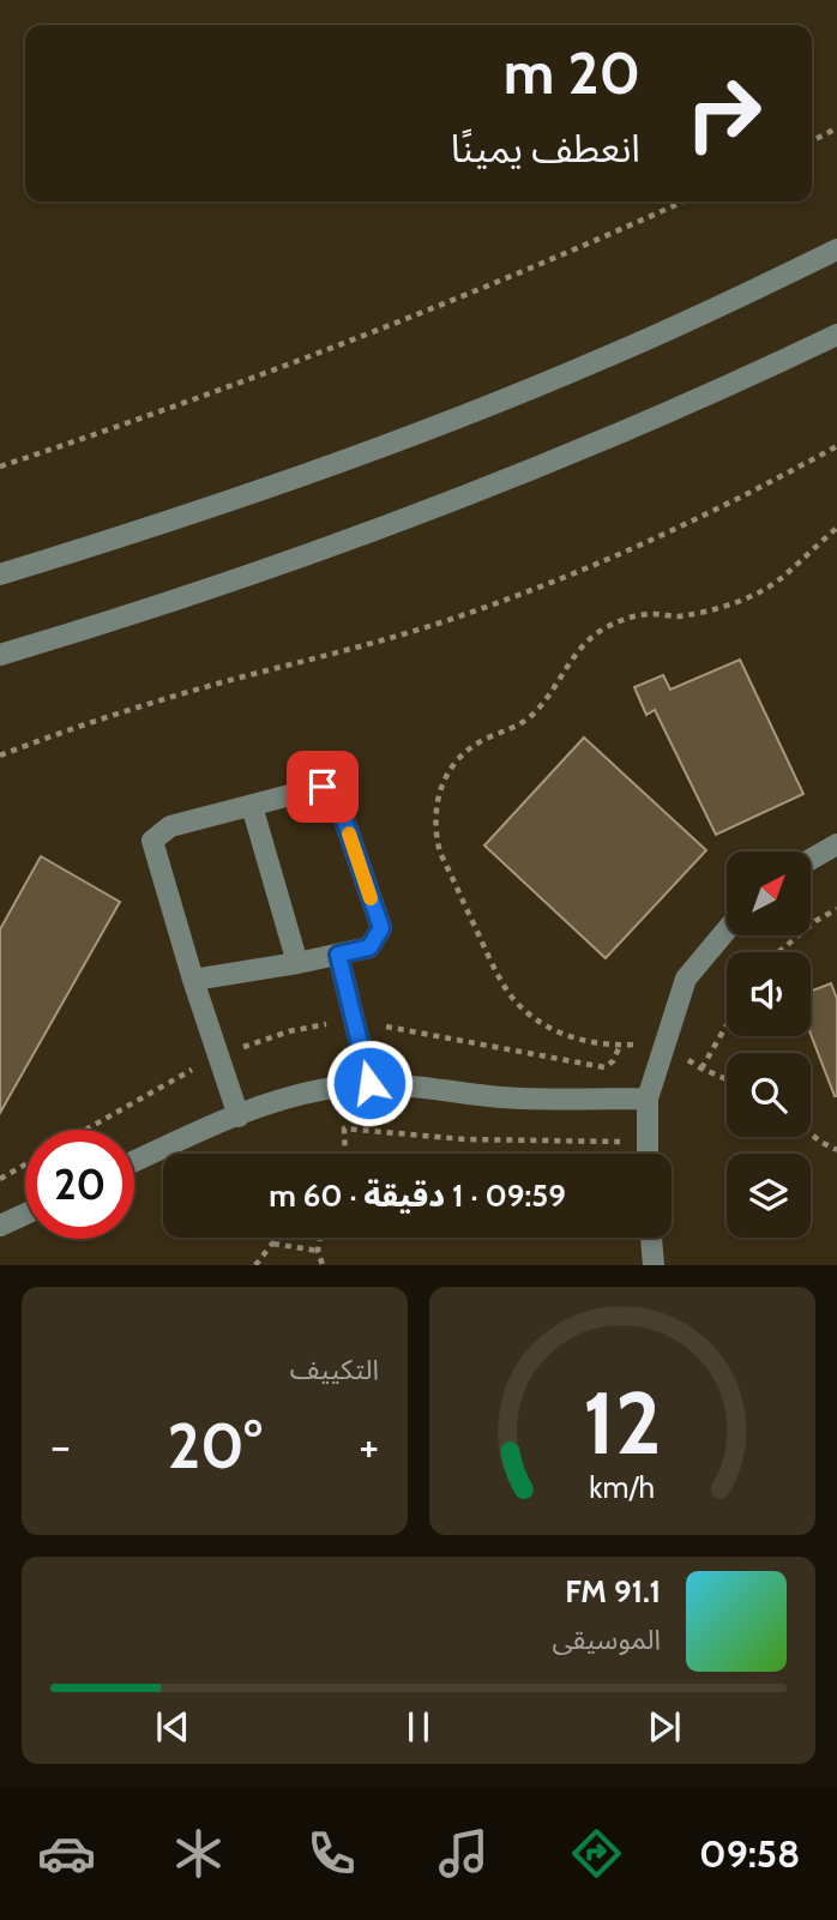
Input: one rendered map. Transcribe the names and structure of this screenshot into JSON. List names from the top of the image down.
{
  "north": "top right",
  "page": {
    "turn": ["20 m", "انعطف يمينًا"],
    "limit": "20",
    "trip": "09:59 · 1 دقيقة · 60 m",
    "tile": "التكييف",
    "heat": ["−", "20°", "+"],
    "song": ["91.1 FM", "الموسيقى"],
    "tabs": "09:58",
    "gauge": ["12", "km/h"]
  }
}
